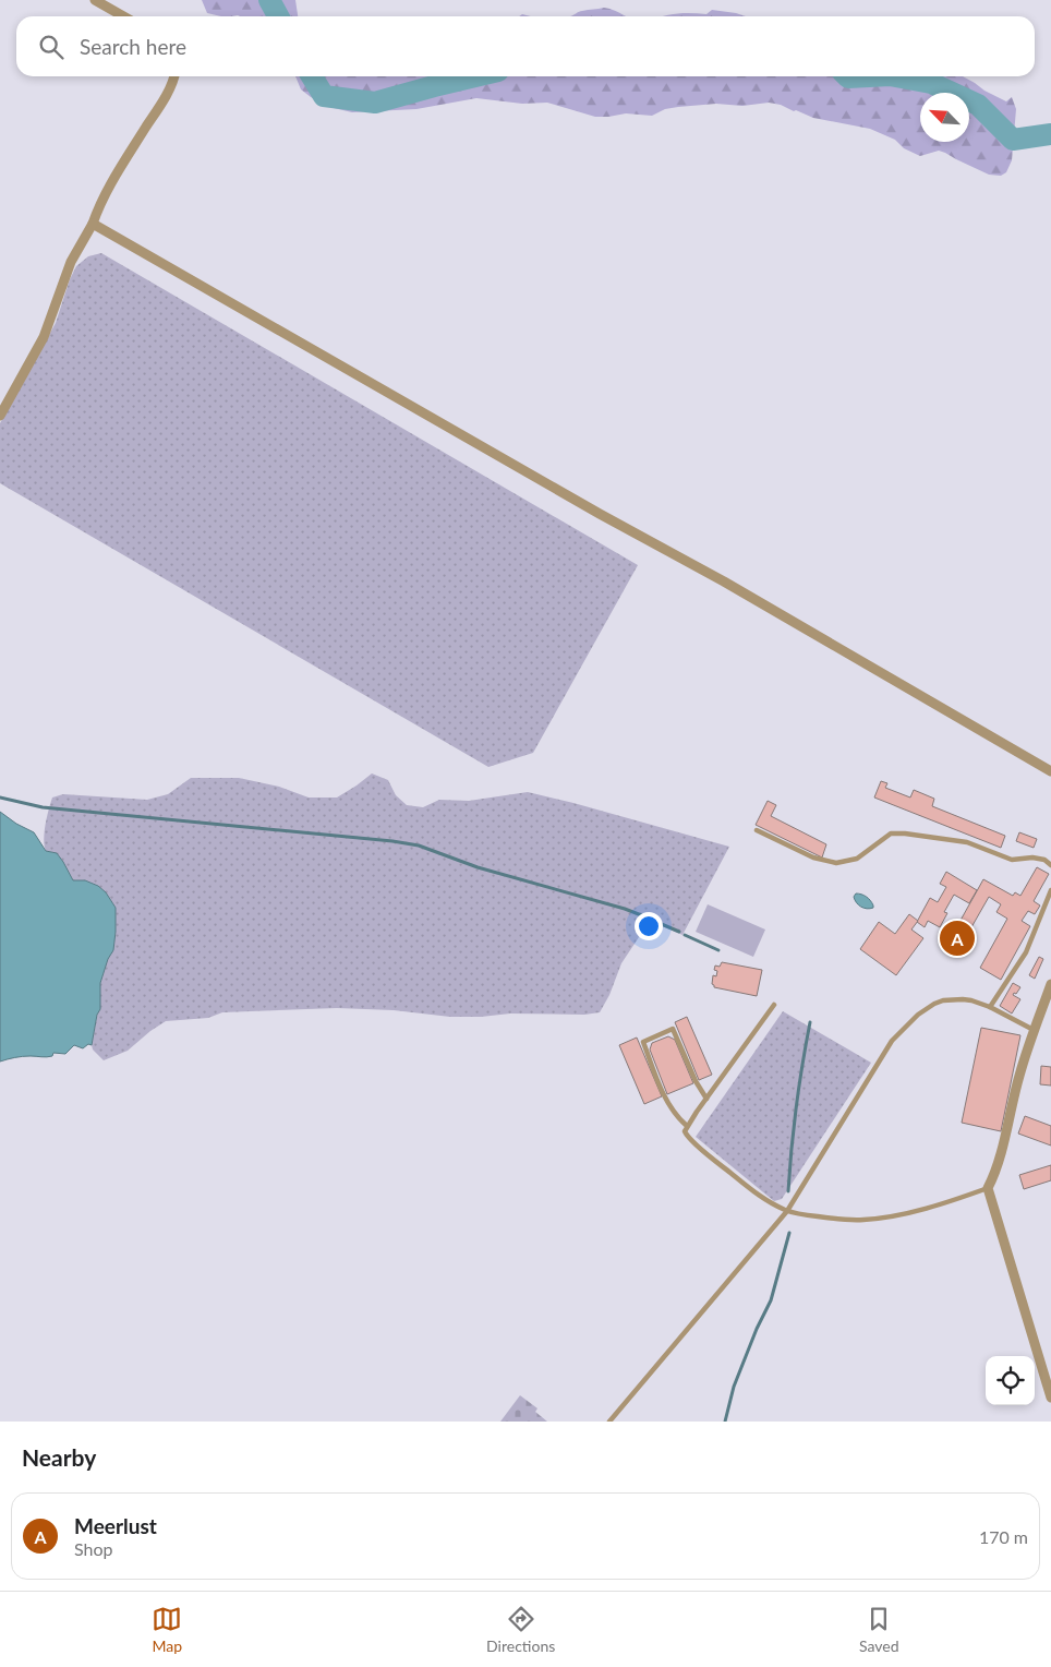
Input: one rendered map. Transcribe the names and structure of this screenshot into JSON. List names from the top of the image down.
{
  "north": "top left",
  "page": {
    "search": "Search here",
    "pins": "A",
    "heading": "Nearby",
    "list": [
      {
        "mark": "A",
        "name": "Meerlust",
        "note": "Shop",
        "value": "170 m"
      }
    ],
    "nav": ["Map", "Directions", "Saved"]
  }
}
